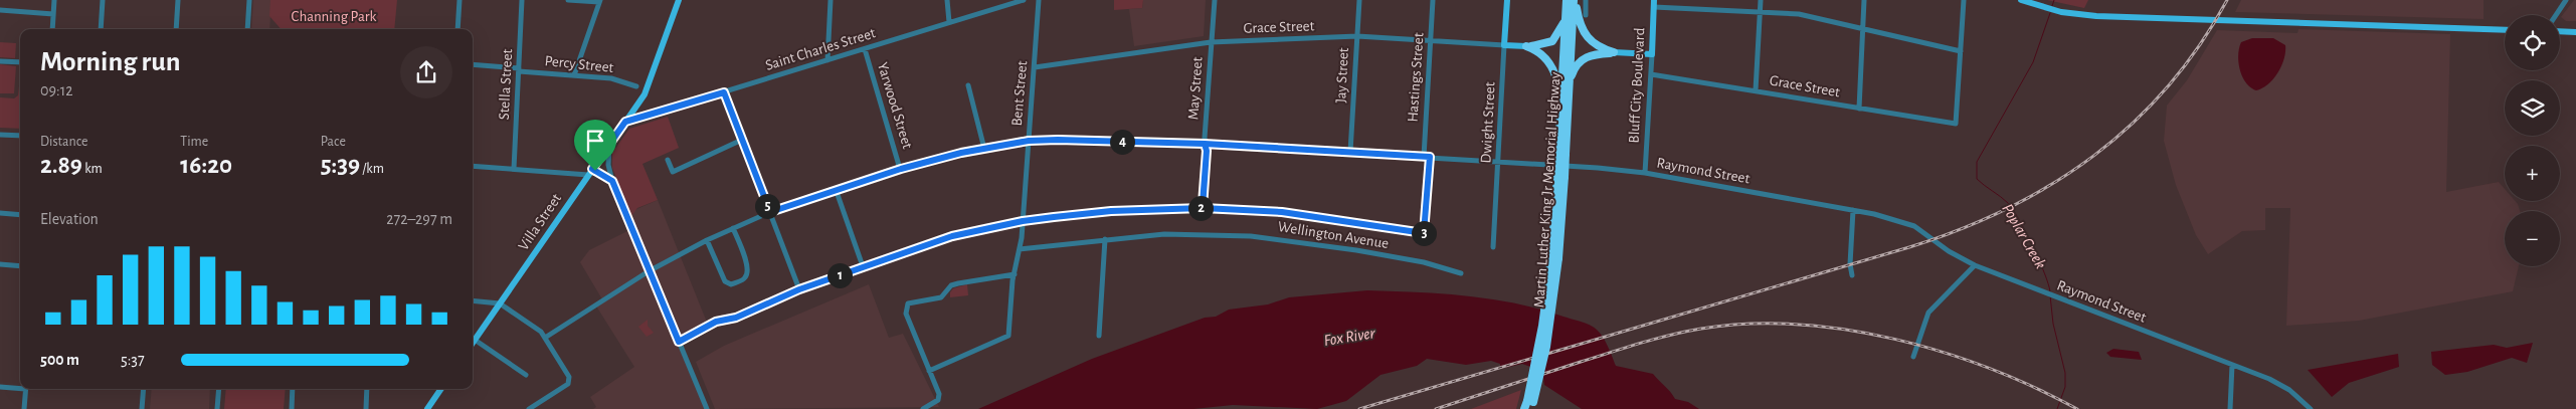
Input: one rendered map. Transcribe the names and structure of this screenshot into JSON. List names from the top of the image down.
{
  "streets": {
    "highway": ["Martin Luther King Jr Memorial Highway"],
    "main road": [
      "Grace Street",
      "Bluff City Boulevard",
      "Dwight Street",
      "Villa Street"
    ],
    "street": [
      "Saint Charles Street",
      "Percy Street",
      "Jay Street",
      "Hastings Street",
      "Stella Street",
      "May Street",
      "Bent Street",
      "Yarwood Street",
      "Raymond Street",
      "Wellington Avenue"
    ]
  },
  "crossings": [
    ["Grace Street", "Jay Street"],
    ["Grace Street", "Hastings Street"],
    ["Grace Street", "Bluff City Boulevard"],
    ["Grace Street", "May Street"],
    ["Grace Street", "Bent Street"],
    ["Grace Street", "Dwight Street"],
    ["Saint Charles Street", "Yarwood Street"],
    ["Saint Charles Street", "Villa Street"],
    ["Percy Street", "Stella Street"],
    ["Jay Street", "Raymond Street"],
    ["Hastings Street", "Raymond Street"],
    ["Hastings Street", "Wellington Avenue"],
    ["Bluff City Boulevard", "Raymond Street"],
    ["May Street", "Raymond Street"],
    ["May Street", "Wellington Avenue"],
    ["Bent Street", "Raymond Street"],
    ["Bent Street", "Wellington Avenue"],
    ["Yarwood Street", "Raymond Street"],
    ["Dwight Street", "Raymond Street"]
  ],
  "water": ["Poplar Creek", "Fox River"],
  "parks": ["Channing Park"],
  "page": {
    "map_buttons": ["+", "−"],
    "heading": ["Morning run", "09:12"],
    "stats": [
      ["Distance", "2.89 km"],
      ["Time", "16:20"],
      ["Pace", "5:39 /km"]
    ],
    "pins": [
      "4",
      "5",
      "2",
      "3",
      "1"
    ],
    "chart": ["Elevation", "272–297 m"],
    "list": [
      {
        "name": "500 m",
        "note": "5:37"
      }
    ]
  }
}
